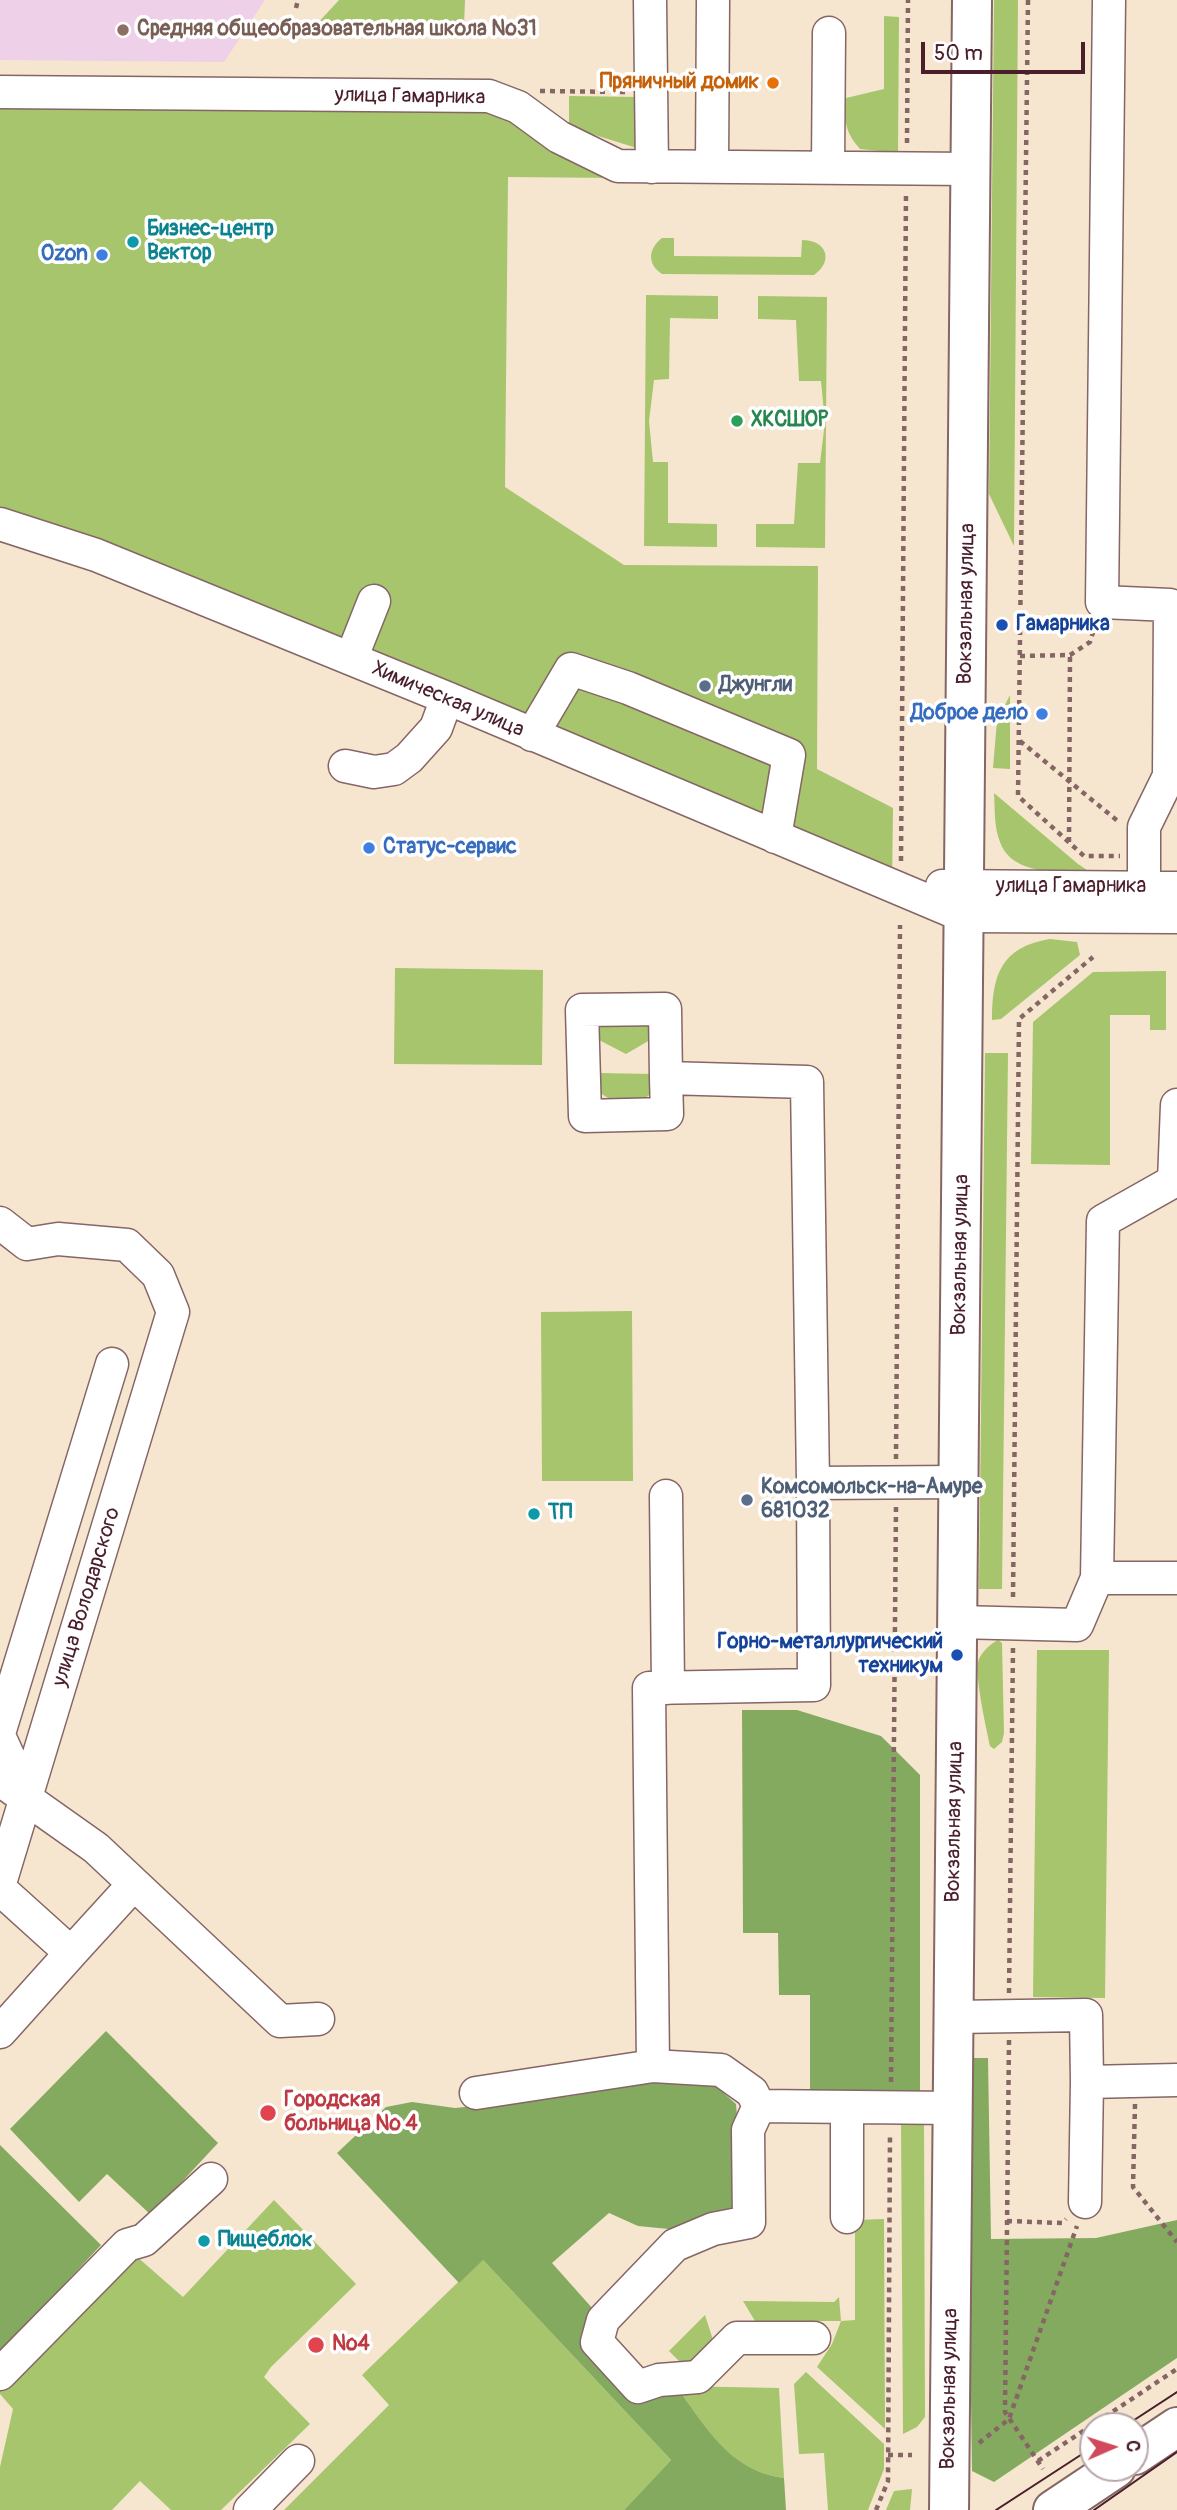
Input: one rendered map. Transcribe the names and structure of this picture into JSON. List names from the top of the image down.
{
  "streets": {
    "main road": ["Вокзальная улица"],
    "street": ["улица Гамарника", "Химическая улица", "улица Володарского"]
  },
  "crossings": [
    ["улица Гамарника", "Вокзальная улица"],
    ["улица Гамарника", "Химическая улица"],
    ["Вокзальная улица", "Химическая улица"]
  ],
  "places": [
    "Средняя общеобразовательная школа №31",
    "Пряничный домик",
    "Бизнес-центр Вектор",
    "Ozon",
    "ХКСШОР",
    "Гамарника",
    "Джунгли",
    "Доброе дело",
    "Статус-сервис",
    "Комсомольск-на-Амуре 681032",
    "ТП",
    "Горно-металлургический техникум",
    "Городская больница № 4",
    "Пищеблок",
    "№4"
  ],
  "scale_bar": "50 m",
  "north": "right"
}
